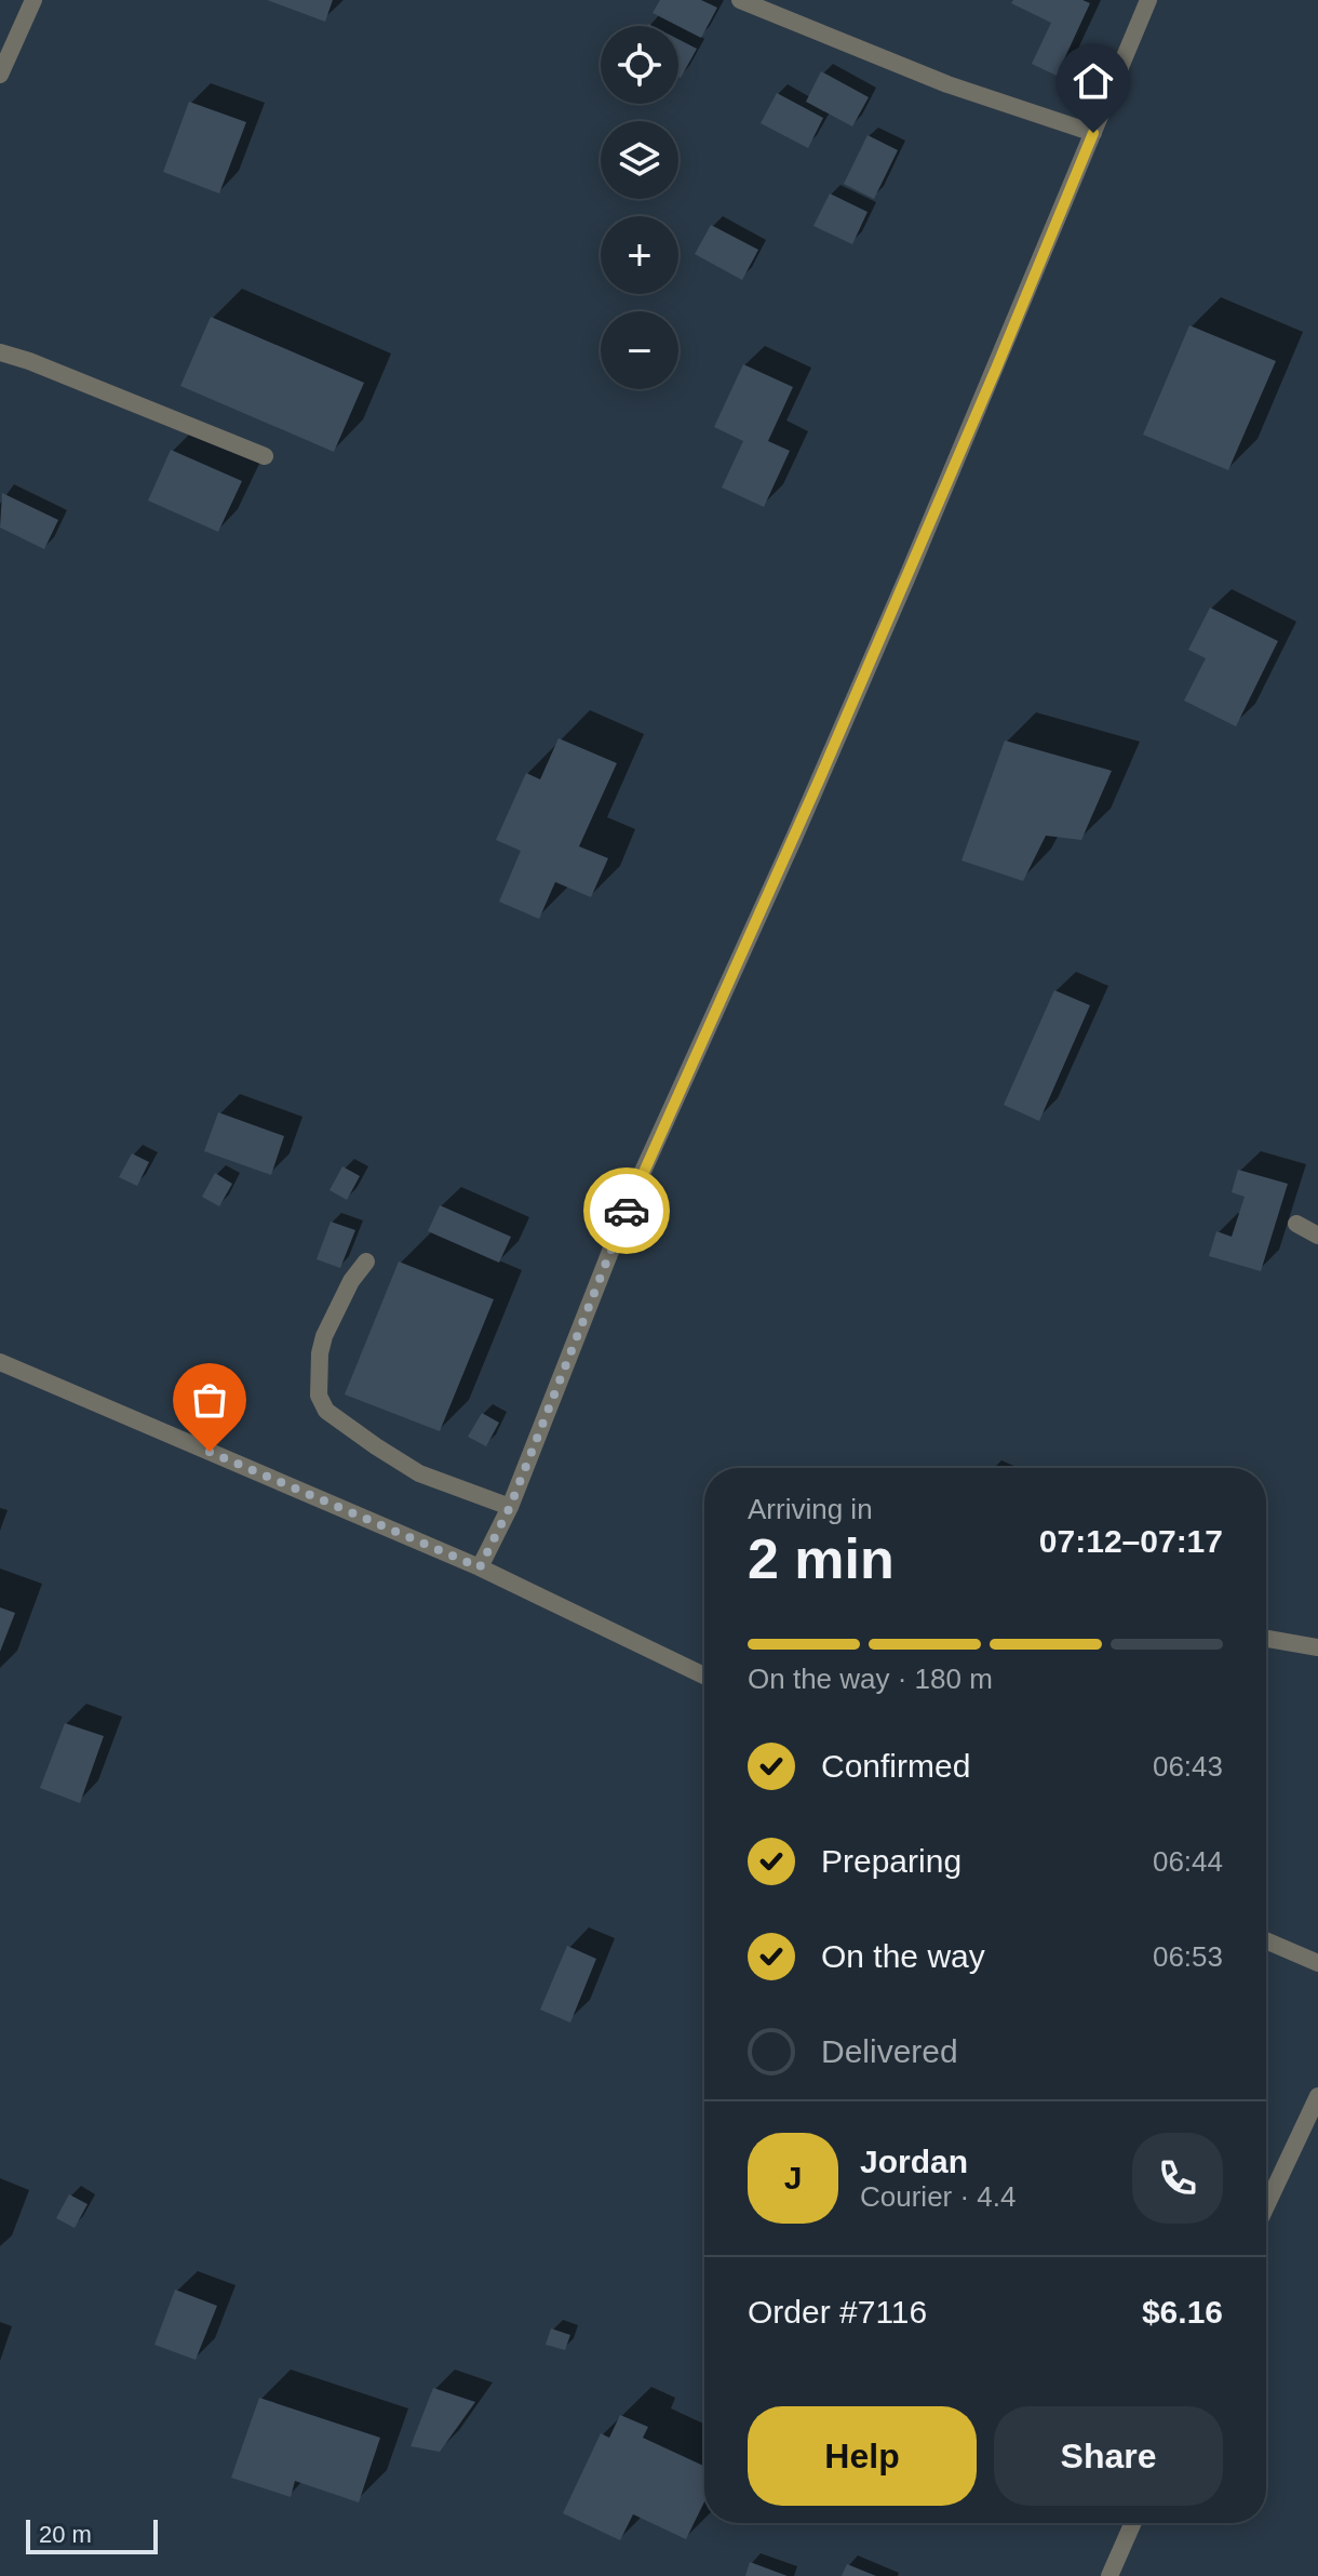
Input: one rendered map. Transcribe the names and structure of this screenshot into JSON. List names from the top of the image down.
{
  "scale_bar": "20 m",
  "page": {
    "map_buttons": ["+", "−"],
    "heading": ["2 min", "Arriving in", "07:12–07:17"],
    "panel": [
      "Jordan",
      "Courier · 4.4",
      "Order #7116",
      "$6.16"
    ],
    "bar": "On the way · 180 m",
    "list": [
      ["Confirmed", "06:43"],
      ["Preparing", "06:44"],
      ["On the way", "06:53"],
      "Delivered"
    ],
    "round": "J",
    "buttons": ["Help", "Share"],
    "scale": "20 m"
  }
}
